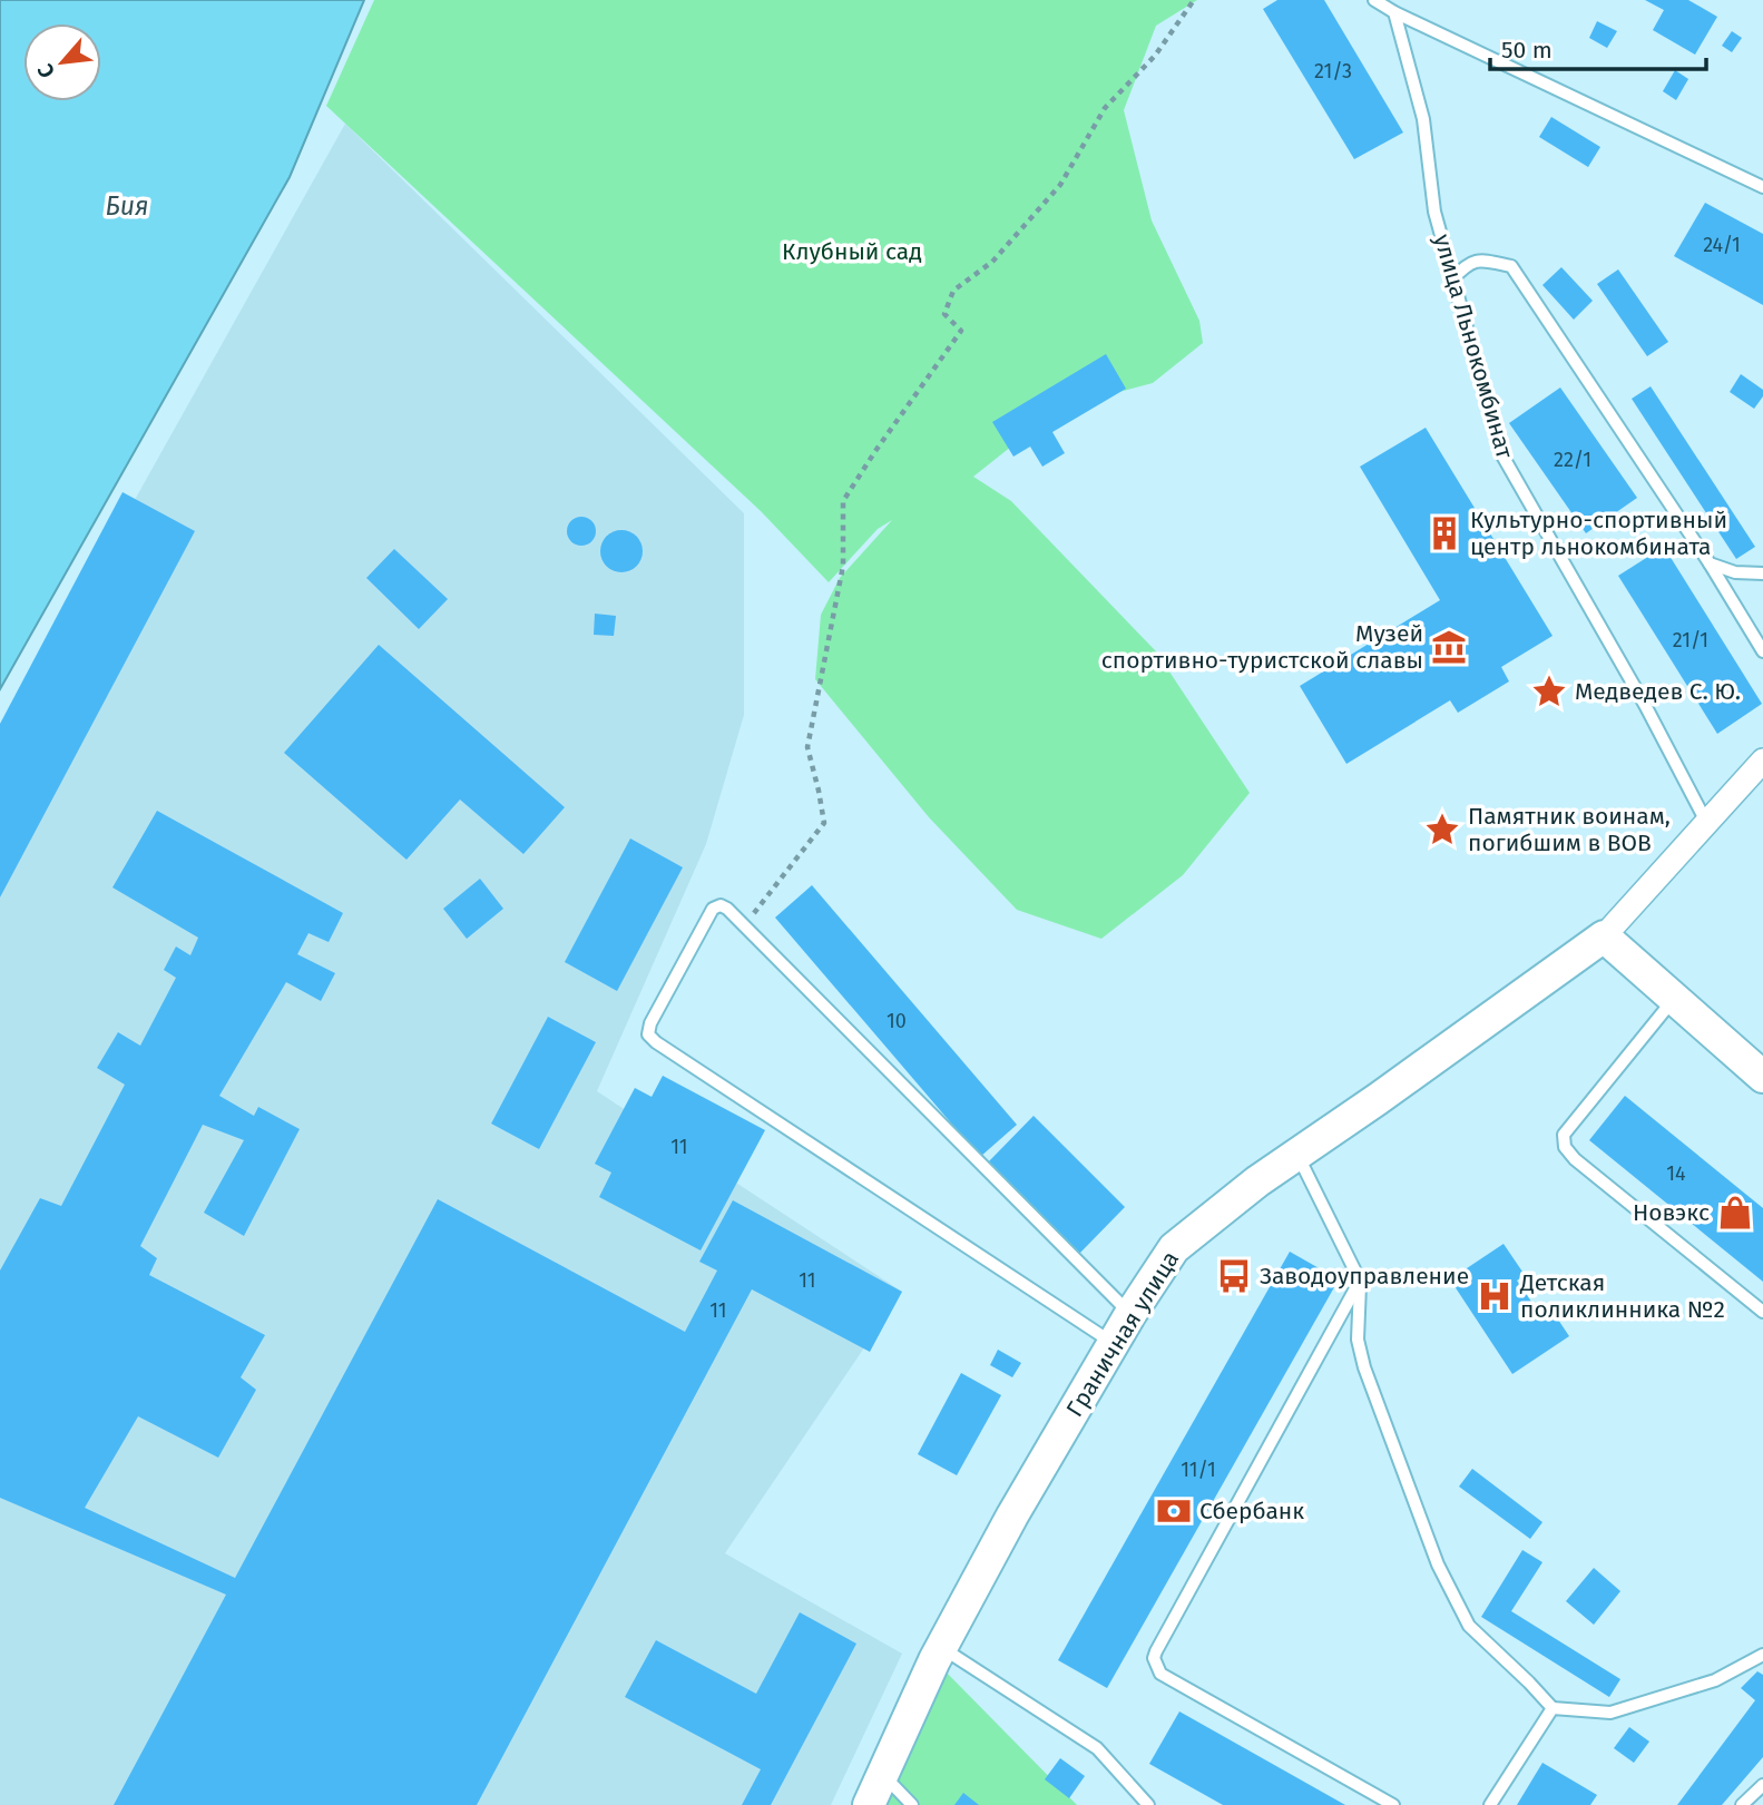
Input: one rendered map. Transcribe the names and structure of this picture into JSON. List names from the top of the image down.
{
  "streets": {
    "street": ["Граничная улица"],
    "lane": ["улица Льнокомбинат"]
  },
  "water": ["Бия"],
  "parks": ["Клубный сад"],
  "places": {
    "building": ["Культурно-спортивный центр льнокомбината"],
    "museum": ["Музей спортивно-туристской славы"],
    "place": ["Медведев С. Ю.", "Памятник воинам, погибшим в ВОВ"],
    "shop": ["Новэкс"],
    "bus stop": ["Заводоуправление"],
    "hospital": ["Детская поликлинника №2"],
    "bank": ["Сбербанк"]
  },
  "house_numbers": [
    "21/3",
    "24/1",
    "22/1",
    "21/1",
    "10",
    "11",
    "14",
    "11",
    "11",
    "11/1"
  ],
  "scale_bar": "50 m",
  "north": "bottom left"
}
